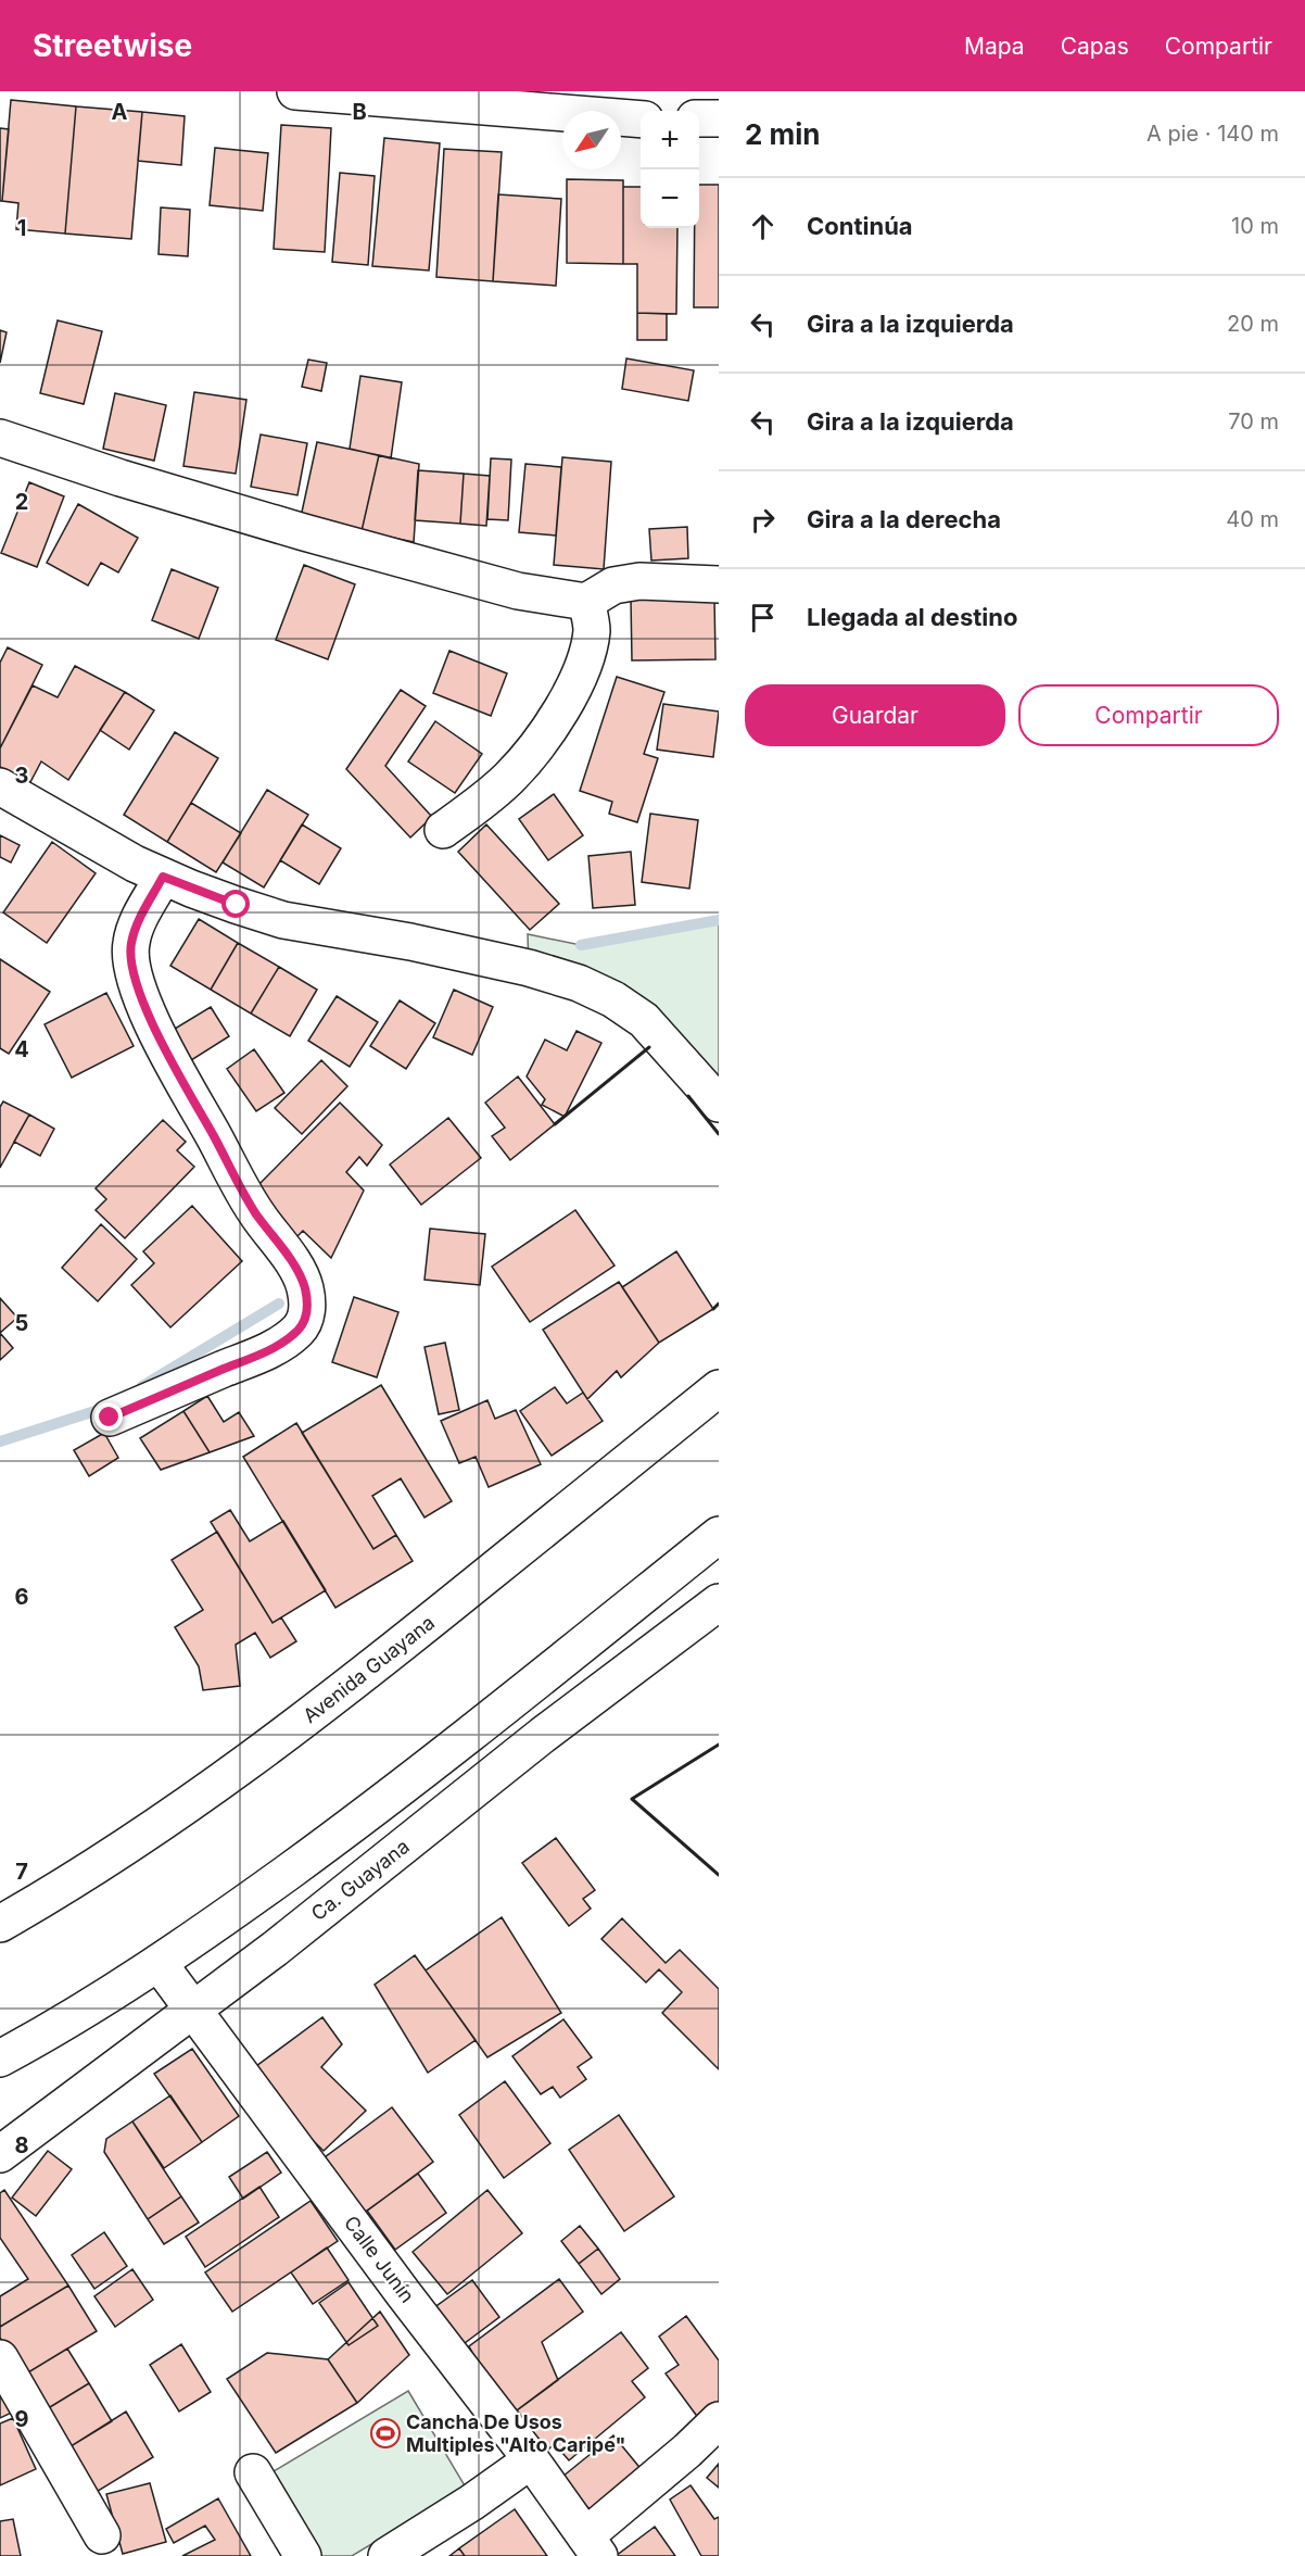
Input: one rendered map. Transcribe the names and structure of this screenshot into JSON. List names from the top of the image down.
{
  "streets": {
    "street": ["Avenida Guayana", "Ca. Guayana", "Calle Junín"]
  },
  "crossings": [
    ["Ca. Guayana", "Calle Junín"]
  ],
  "places": {
    "sports": ["Cancha De Usos Multiples \"Alto Caripe\""]
  },
  "north": "bottom left",
  "page": {
    "header": "Streetwise",
    "nav": ["Mapa", "Capas", "Compartir"],
    "heading": ["2 min", "A pie · 140 m"],
    "map_buttons": ["+", "−"],
    "list": [
      ["Continúa", "10 m"],
      ["Gira a la izquierda", "20 m"],
      ["Gira a la izquierda", "70 m"],
      ["Gira a la derecha", "40 m"],
      "Llegada al destino"
    ],
    "buttons": ["Guardar", "Compartir"]
  },
  "grid": {
    "columns": ["A", "B"],
    "rows": [
      "1",
      "2",
      "3",
      "4",
      "5",
      "6",
      "7",
      "8",
      "9"
    ]
  }
}
